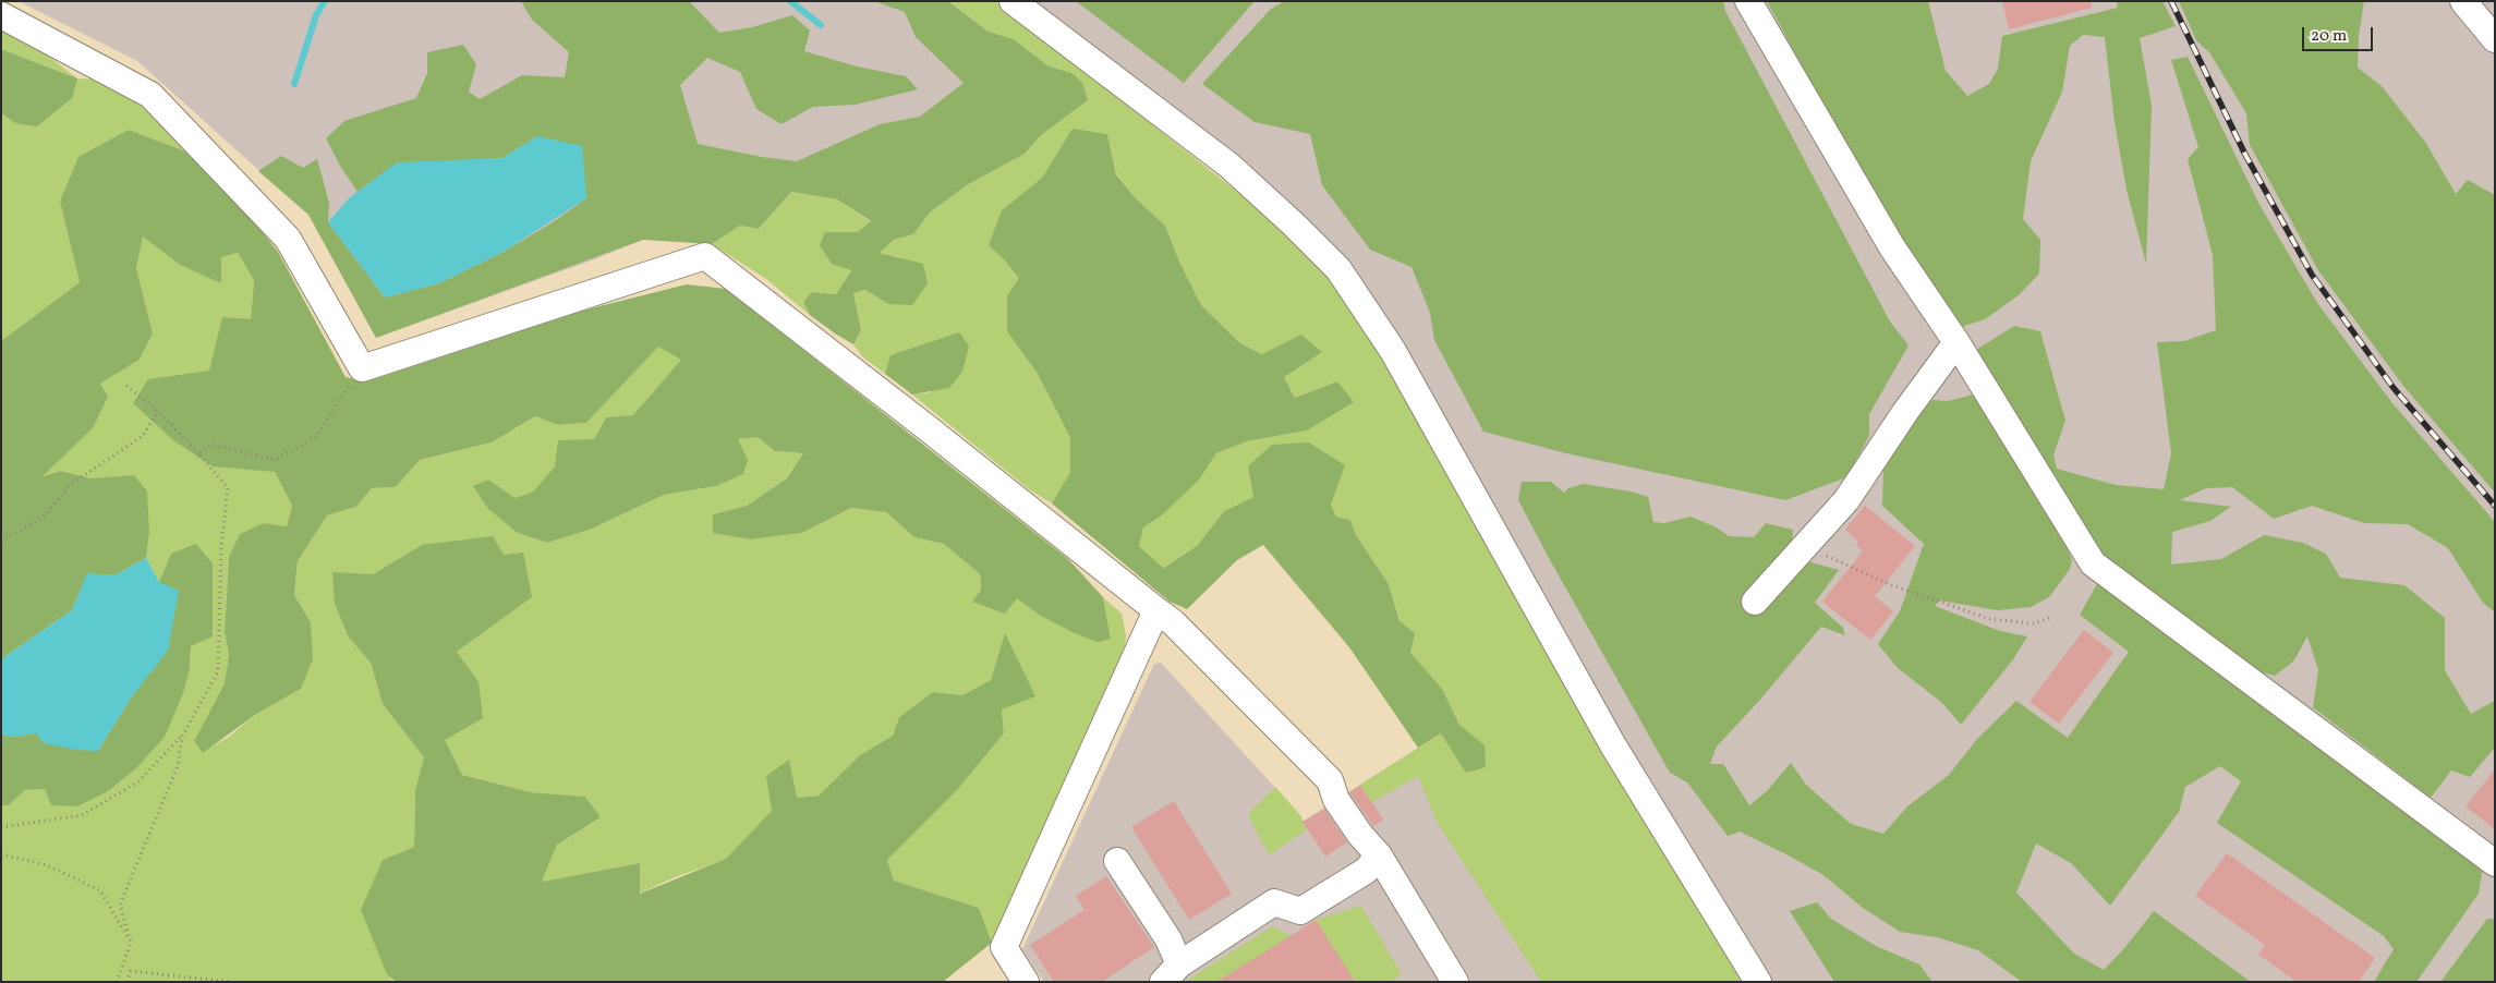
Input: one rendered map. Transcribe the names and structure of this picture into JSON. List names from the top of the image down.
{
  "scale_bar": "20 m"
}
